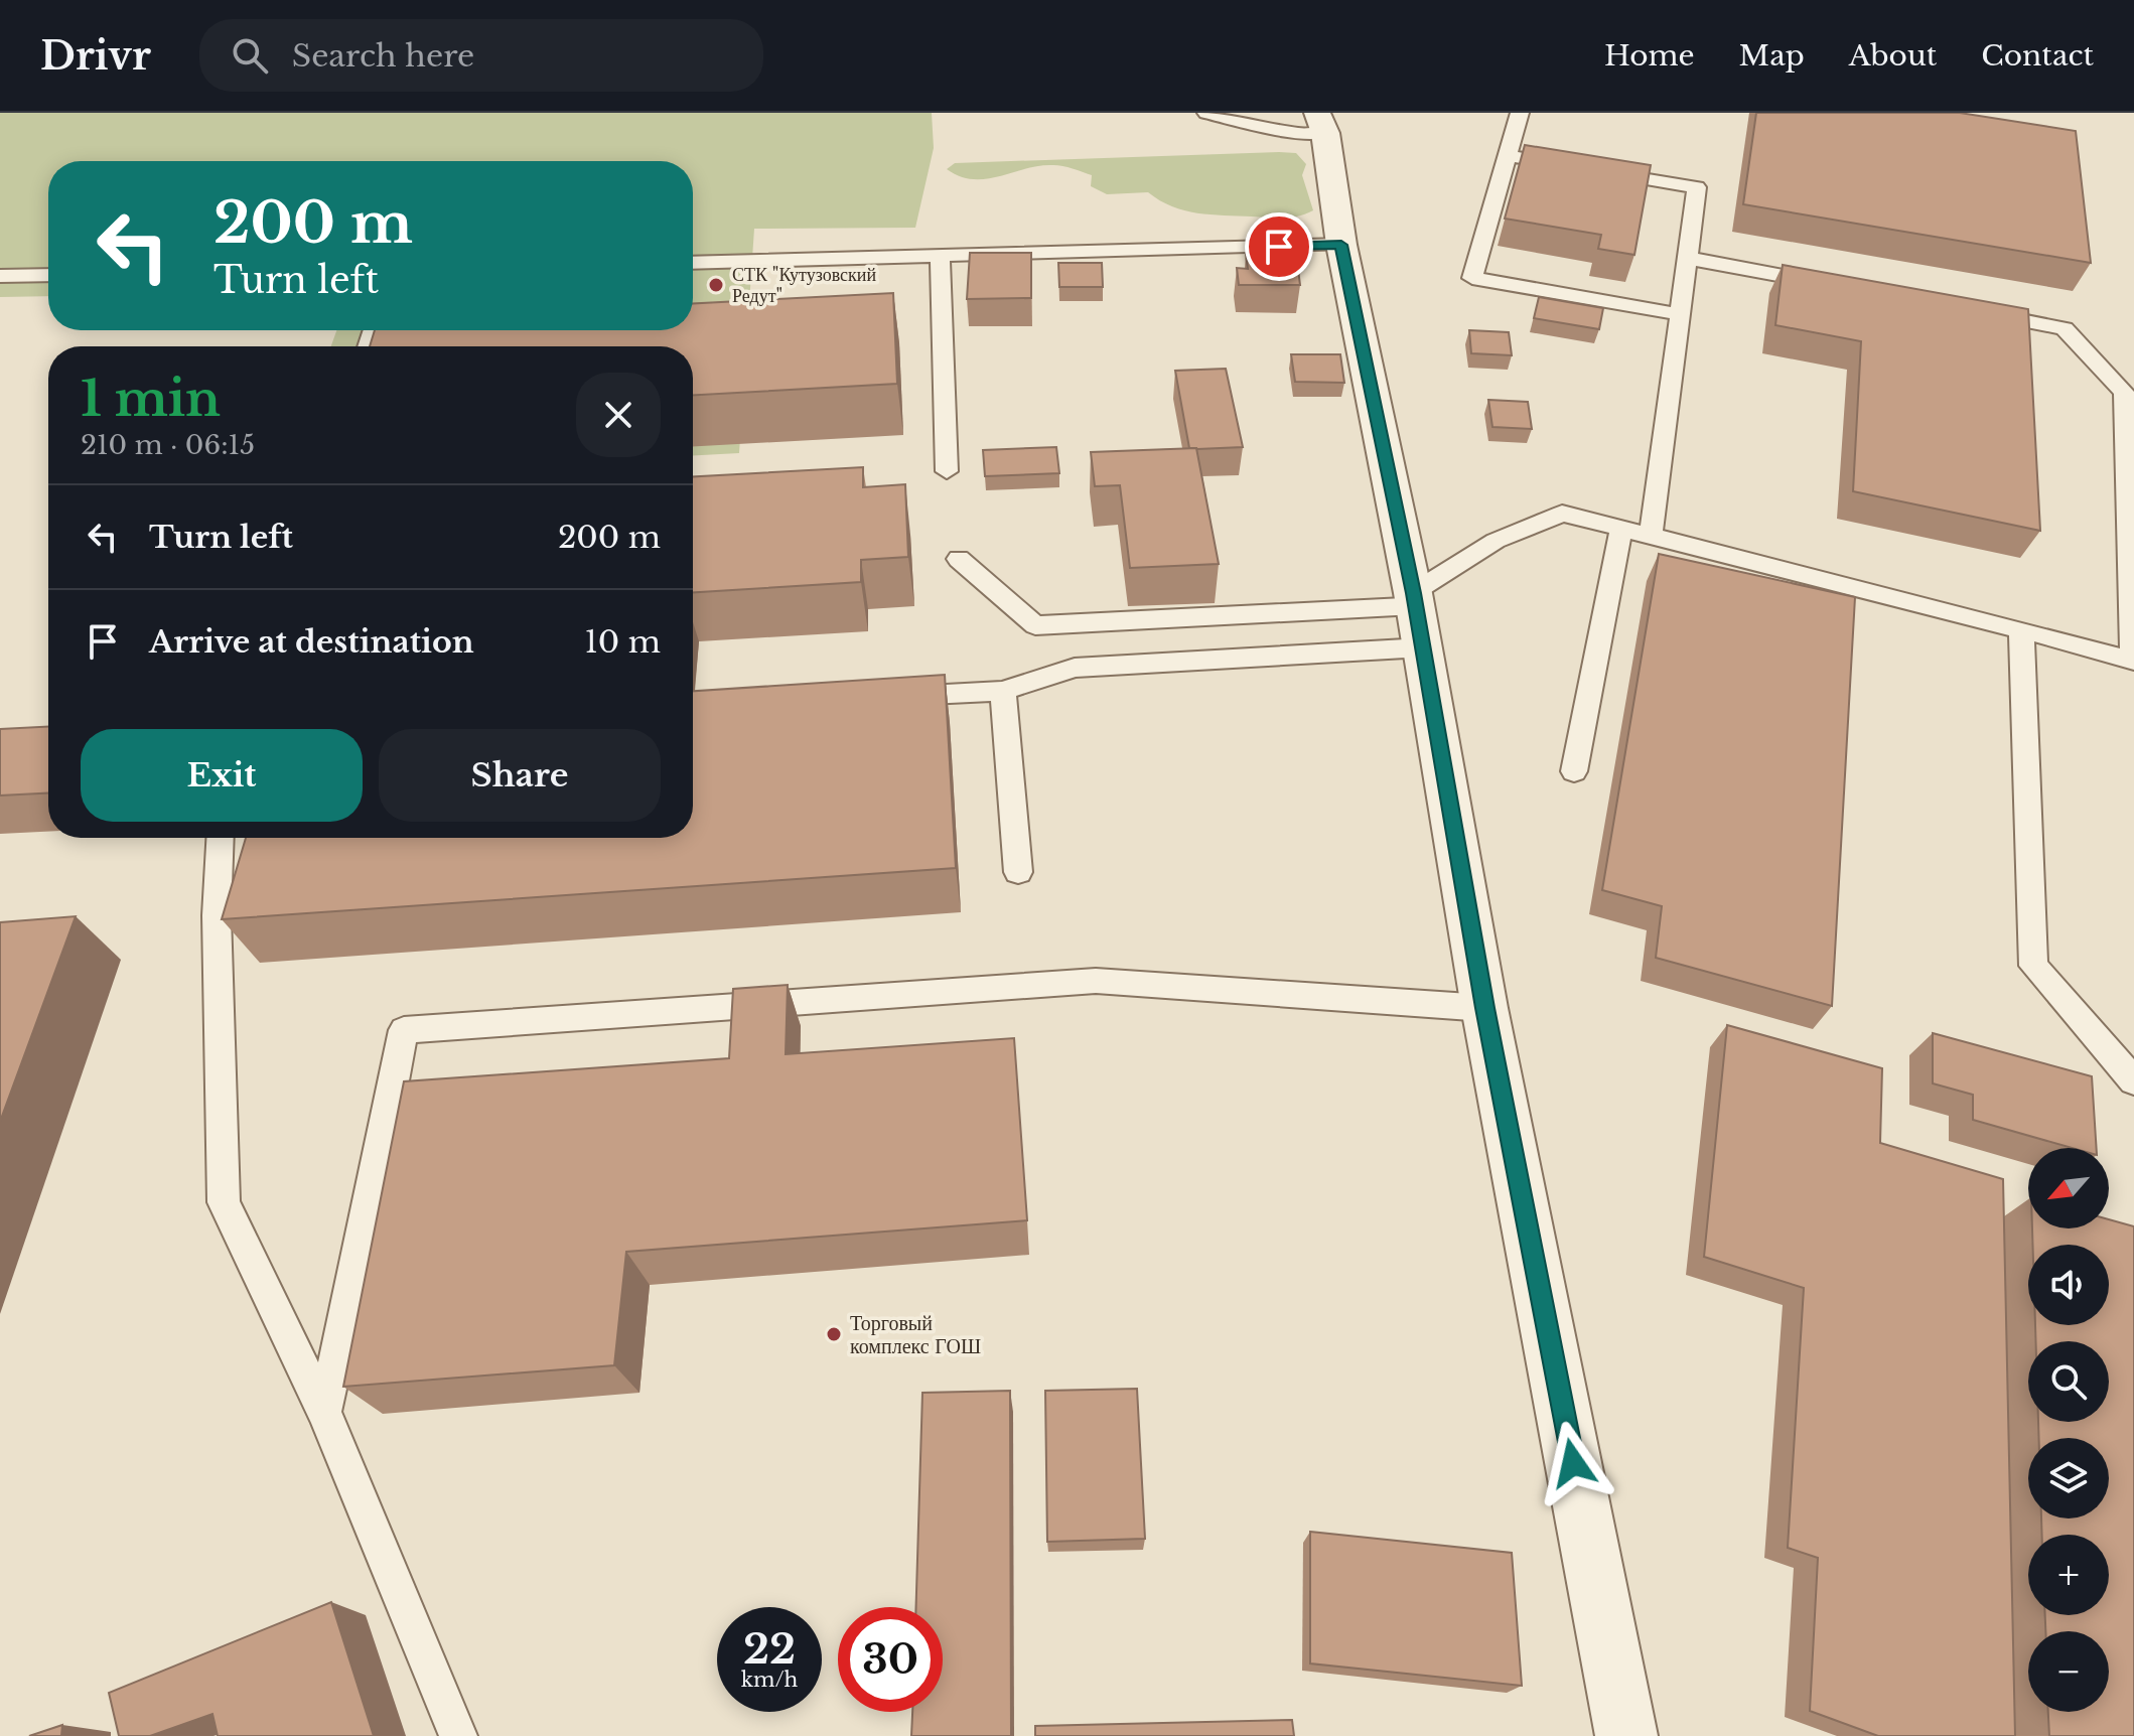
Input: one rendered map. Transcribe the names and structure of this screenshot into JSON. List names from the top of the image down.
{
  "places": ["СТК \"Кутузовский Редут\"", "Торговый комплекс ГОШ"],
  "north": "bottom left",
  "page": {
    "header": "Drivr",
    "search": "Search here",
    "nav": [
      "Home",
      "Map",
      "About",
      "Contact"
    ],
    "turn": ["200 m", "Turn left"],
    "heading": ["1 min", "210 m · 06:15"],
    "list": [
      {
        "name": "Turn left",
        "value": "200 m"
      },
      {
        "name": "Arrive at destination",
        "value": "10 m"
      }
    ],
    "buttons": ["Exit", "Share"],
    "map_buttons": ["+", "−"],
    "speed": "22 km/h",
    "limit": "30"
  }
}
